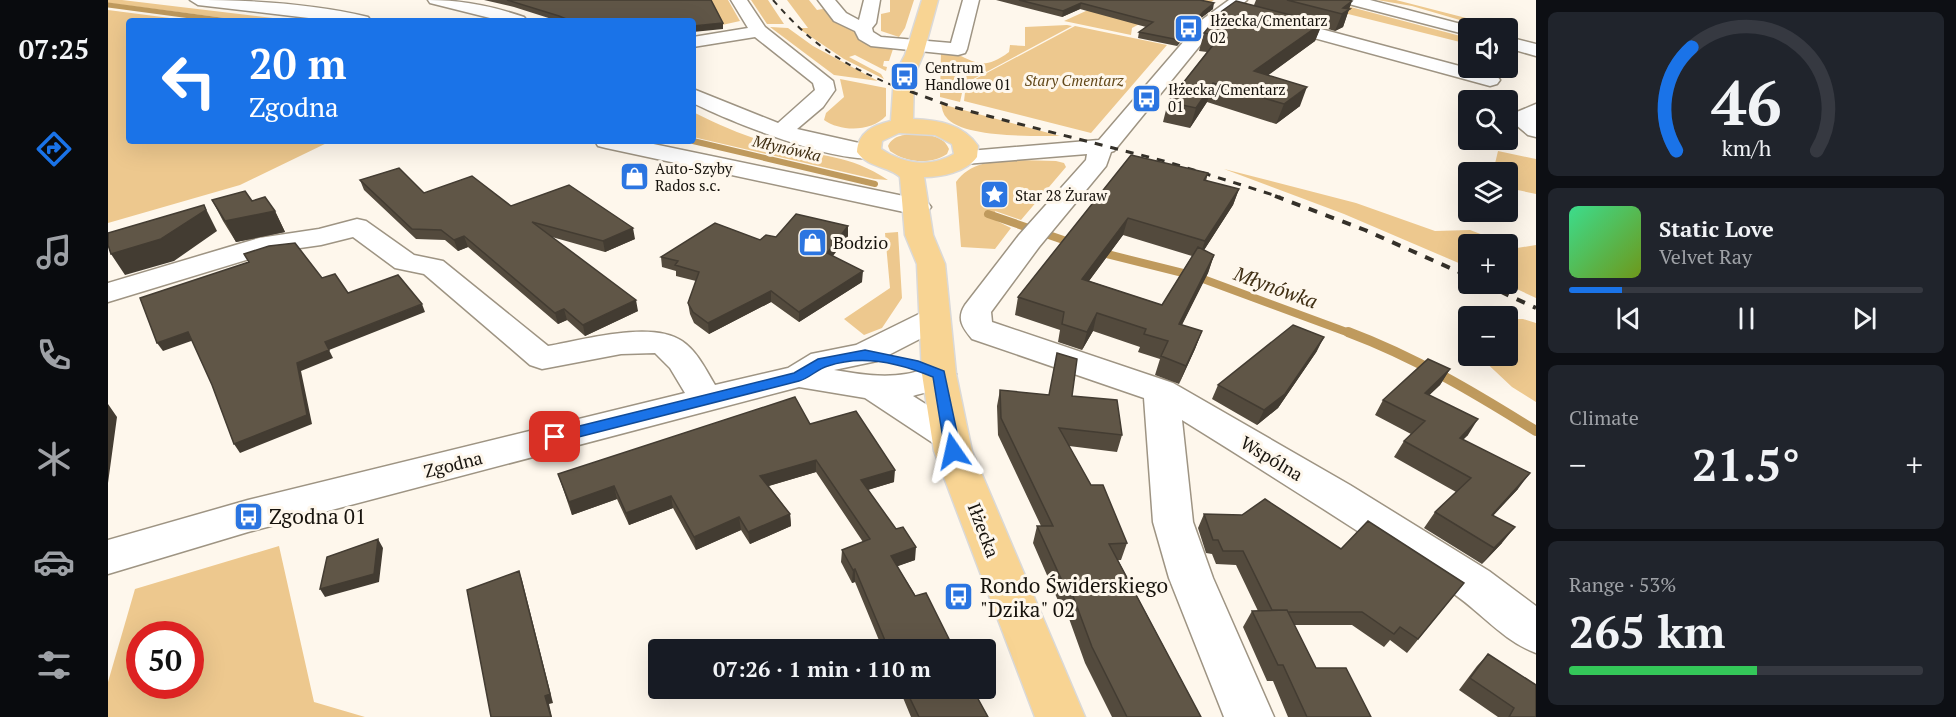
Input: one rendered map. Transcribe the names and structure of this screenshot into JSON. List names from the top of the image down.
{
  "streets": {
    "main road": ["Iłżecka"],
    "street": ["Wspólna", "Zgodna"]
  },
  "crossings": [
    ["Zgodna", "Iłżecka"]
  ],
  "water": ["Młynówka"],
  "parks": ["Stary Cmentarz"],
  "places": {
    "bus stop": [
      "Iłżecka/Cmentarz 02",
      "Centrum Handlowe 01",
      "Iłżecka/Cmentarz 01",
      "Zgodna 01",
      "Rondo Świderskiego \"Dzika\" 02"
    ],
    "shop": ["Auto-Szyby Rados s.c.", "Bodzio"],
    "place": ["Star 28 Żuraw"]
  },
  "page": {
    "tabs": "07:25",
    "map_buttons": ["+", "−"],
    "turn": ["20 m", "Zgodna"],
    "song": ["Static Love", "Velvet Ray"],
    "tile": [
      "Climate",
      ["Range · 53%", "265 km"]
    ],
    "heat": ["−", "21.5°", "+"],
    "limit": "50",
    "trip": "07:26 · 1 min · 110 m",
    "gauge": ["46", "km/h"]
  }
}
